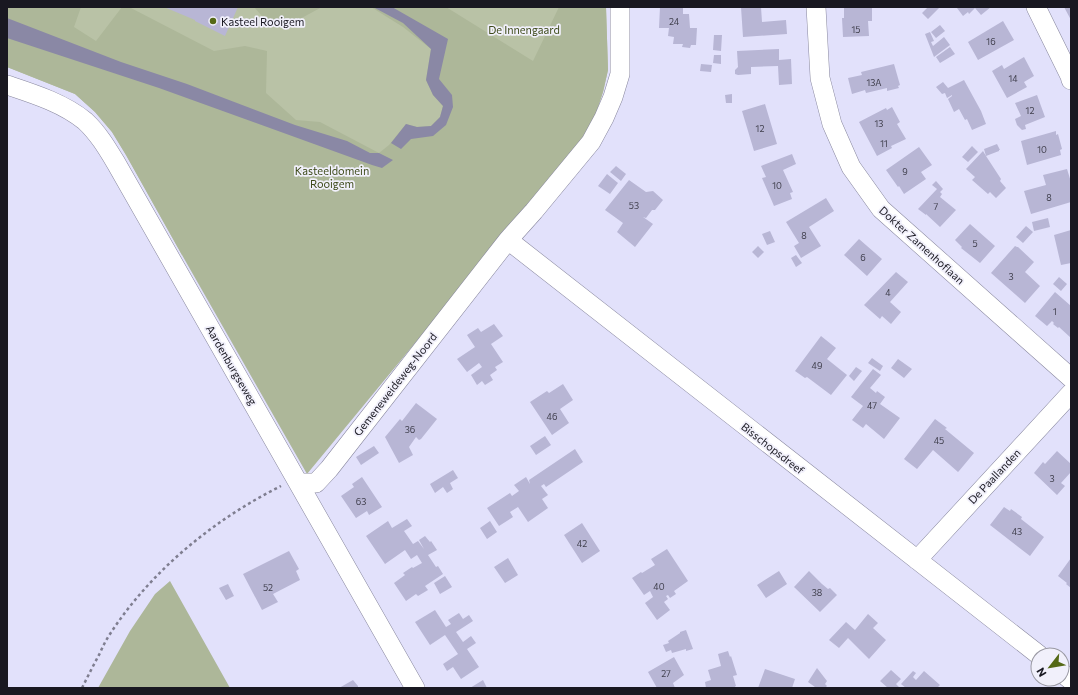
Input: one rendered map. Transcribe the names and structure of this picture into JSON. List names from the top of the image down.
{
  "streets": {
    "street": [
      "Dokter Zamenhoflaan",
      "Aardenburgseweg",
      "Gemeneweideweg-Noord",
      "Bisschopsdreef",
      "De Paallanden"
    ]
  },
  "crossings": [
    ["Aardenburgseweg", "Gemeneweideweg-Noord"],
    ["Gemeneweideweg-Noord", "Bisschopsdreef"],
    ["Bisschopsdreef", "De Paallanden"]
  ],
  "parks": ["De Innengaard", "Kasteeldomein Rooigem"],
  "places": ["Kasteel Rooigem"],
  "house_numbers": [
    "24",
    "15",
    "16",
    "14",
    "13A",
    "12",
    "13",
    "12",
    "11",
    "10",
    "9",
    "10",
    "8",
    "53",
    "7",
    "8",
    "5",
    "6",
    "3",
    "4",
    "1",
    "49",
    "47",
    "46",
    "36",
    "45",
    "3",
    "63",
    "43",
    "42",
    "40",
    "52",
    "38",
    "27"
  ],
  "north": "bottom left"
}
